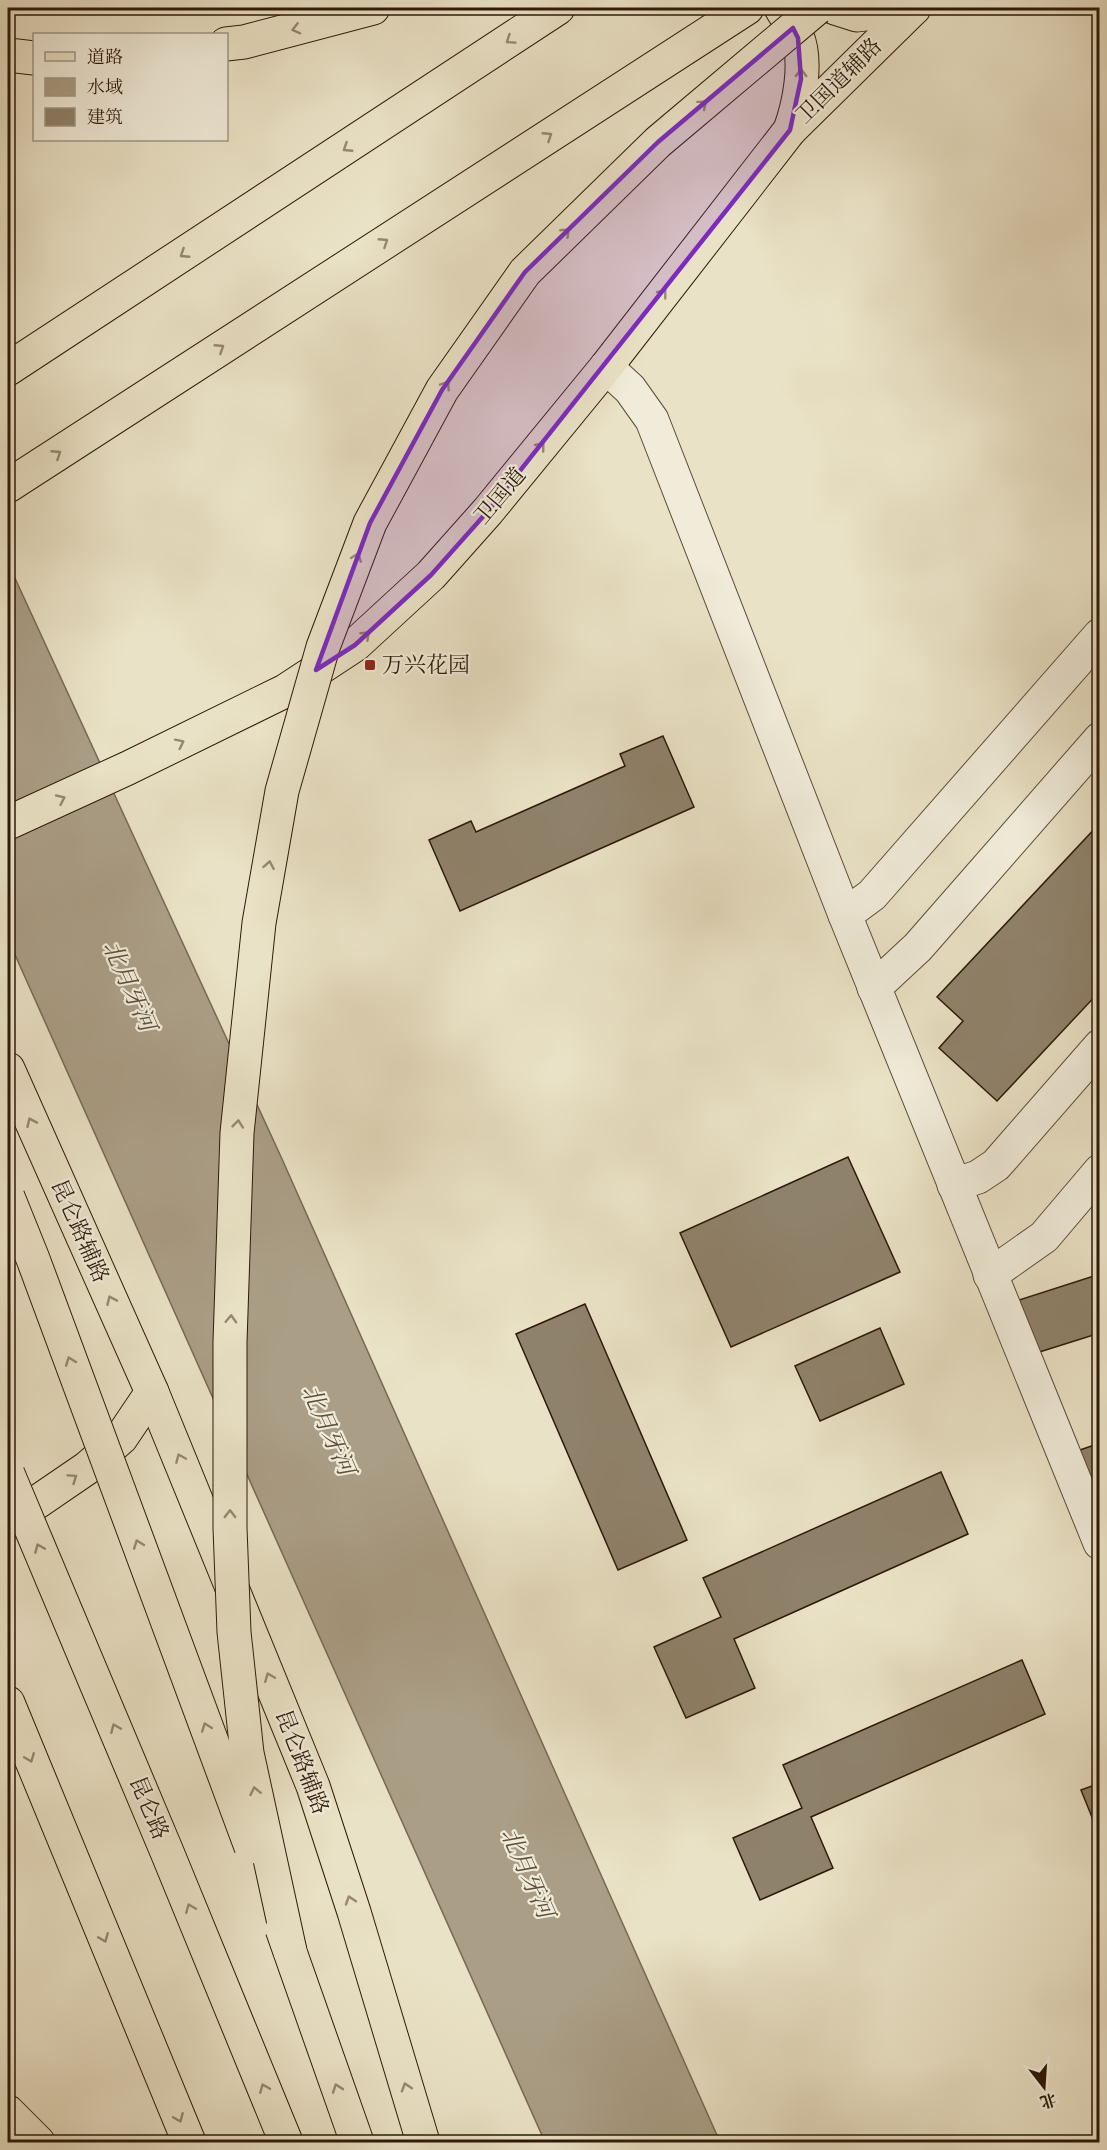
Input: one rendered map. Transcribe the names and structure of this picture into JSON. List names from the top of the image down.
{
  "streets": {
    "main road": [
      "卫国道辅路",
      "卫国道",
      "昆仑路辅路",
      "昆仑路"
    ]
  },
  "crossings": [
    ["卫国道辅路", "卫国道"]
  ],
  "water": ["北月牙河"],
  "places": {
    "transit": ["万兴花园"]
  },
  "legend": ["道路", "水域", "建筑"],
  "north": "bottom"
}
